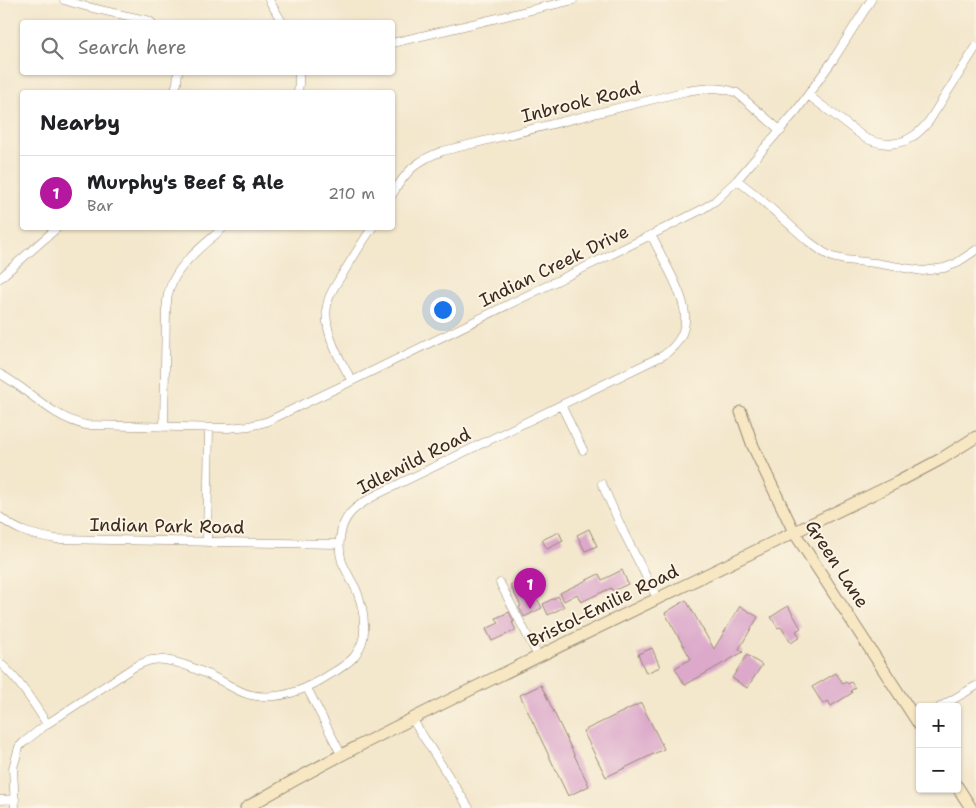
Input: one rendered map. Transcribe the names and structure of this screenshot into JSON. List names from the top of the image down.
{
  "streets": {
    "street": [
      "Inbrook Road",
      "Indian Creek Drive",
      "Idlewild Road",
      "Indian Park Road",
      "Green Lane",
      "Bristol-Emilie Road"
    ]
  },
  "crossings": [
    ["Inbrook Road", "Indian Creek Drive"],
    ["Indian Creek Drive", "Idlewild Road"],
    ["Idlewild Road", "Indian Park Road"],
    ["Green Lane", "Bristol-Emilie Road"]
  ],
  "page": {
    "search": "Search here",
    "heading": "Nearby",
    "list": [
      {
        "mark": "1",
        "name": "Murphy's Beef & Ale",
        "note": "Bar",
        "value": "210 m"
      }
    ],
    "pins": "1",
    "map_buttons": ["+", "−"]
  }
}
